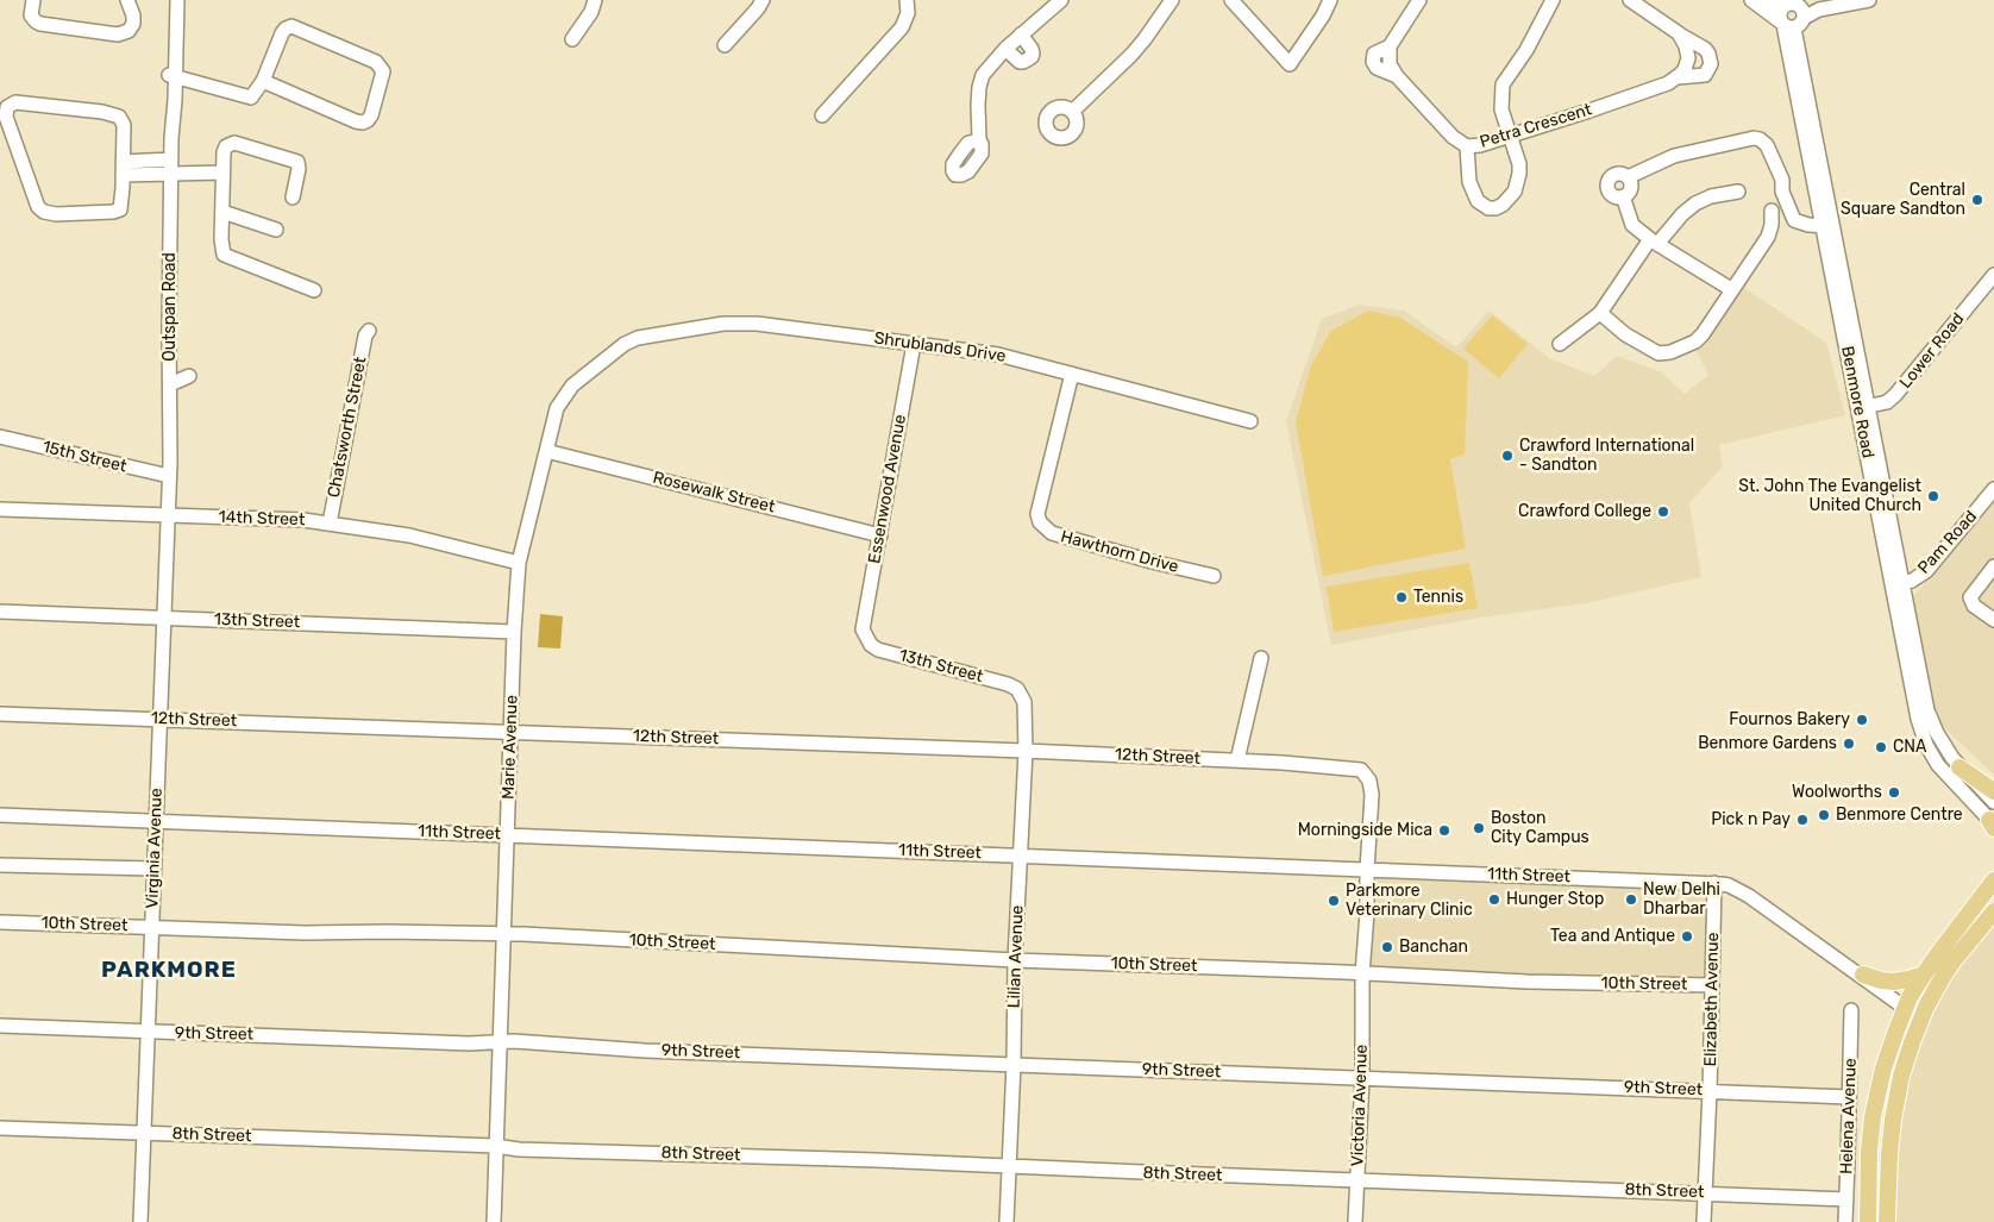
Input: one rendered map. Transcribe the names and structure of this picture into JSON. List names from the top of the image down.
{
  "streets": {
    "street": [
      "Petra Crescent",
      "Outspan Road",
      "Shrublands Drive",
      "Lower Road",
      "Benmore Road",
      "Chatsworth Street",
      "15th Street",
      "Essenwood Avenue",
      "Rosewalk Street",
      "14th Street",
      "Pam Road",
      "Hawthorn Drive",
      "13th Street",
      "12th Street",
      "Marie Avenue",
      "11th Street",
      "Virginia Avenue",
      "10th Street",
      "Lilian Avenue",
      "Elizabeth Avenue",
      "9th Street",
      "Victoria Avenue",
      "Helena Avenue",
      "8th Street"
    ]
  },
  "crossings": [
    ["Outspan Road", "15th Street"],
    ["Outspan Road", "Virginia Avenue"],
    ["Shrublands Drive", "Essenwood Avenue"],
    ["Shrublands Drive", "Hawthorn Drive"],
    ["Shrublands Drive", "Marie Avenue"],
    ["Lower Road", "Benmore Road"],
    ["Benmore Road", "Pam Road"],
    ["Chatsworth Street", "14th Street"],
    ["15th Street", "Virginia Avenue"],
    ["Essenwood Avenue", "Rosewalk Street"],
    ["Essenwood Avenue", "13th Street"],
    ["Rosewalk Street", "Marie Avenue"],
    ["14th Street", "Marie Avenue"],
    ["14th Street", "Virginia Avenue"],
    ["13th Street", "Marie Avenue"],
    ["13th Street", "Virginia Avenue"],
    ["13th Street", "Lilian Avenue"],
    ["12th Street", "Marie Avenue"],
    ["12th Street", "11th Street"],
    ["12th Street", "Virginia Avenue"],
    ["12th Street", "Lilian Avenue"],
    ["Marie Avenue", "11th Street"],
    ["Marie Avenue", "10th Street"],
    ["Marie Avenue", "9th Street"],
    ["Marie Avenue", "8th Street"],
    ["11th Street", "Virginia Avenue"],
    ["11th Street", "Lilian Avenue"],
    ["11th Street", "Elizabeth Avenue"],
    ["Virginia Avenue", "10th Street"],
    ["Virginia Avenue", "9th Street"],
    ["Virginia Avenue", "8th Street"],
    ["10th Street", "Lilian Avenue"],
    ["10th Street", "Elizabeth Avenue"],
    ["10th Street", "Victoria Avenue"],
    ["Lilian Avenue", "9th Street"],
    ["Lilian Avenue", "8th Street"],
    ["Elizabeth Avenue", "9th Street"],
    ["Elizabeth Avenue", "8th Street"],
    ["9th Street", "Victoria Avenue"],
    ["9th Street", "Helena Avenue"],
    ["Victoria Avenue", "8th Street"],
    ["Helena Avenue", "8th Street"]
  ],
  "districts": ["PARKMORE"],
  "places": [
    "Central Square Sandton",
    "Crawford International - Sandton",
    "St. John The Evangelist United Church",
    "Crawford College",
    "Tennis",
    "Fournos Bakery",
    "Benmore Gardens",
    "CNA",
    "Woolworths",
    "Benmore Centre",
    "Pick n Pay",
    "Boston City Campus",
    "Morningside Mica",
    "Hunger Stop",
    "New Delhi Dharbar",
    "Parkmore Veterinary Clinic",
    "Tea and Antique",
    "Banchan"
  ]
}
